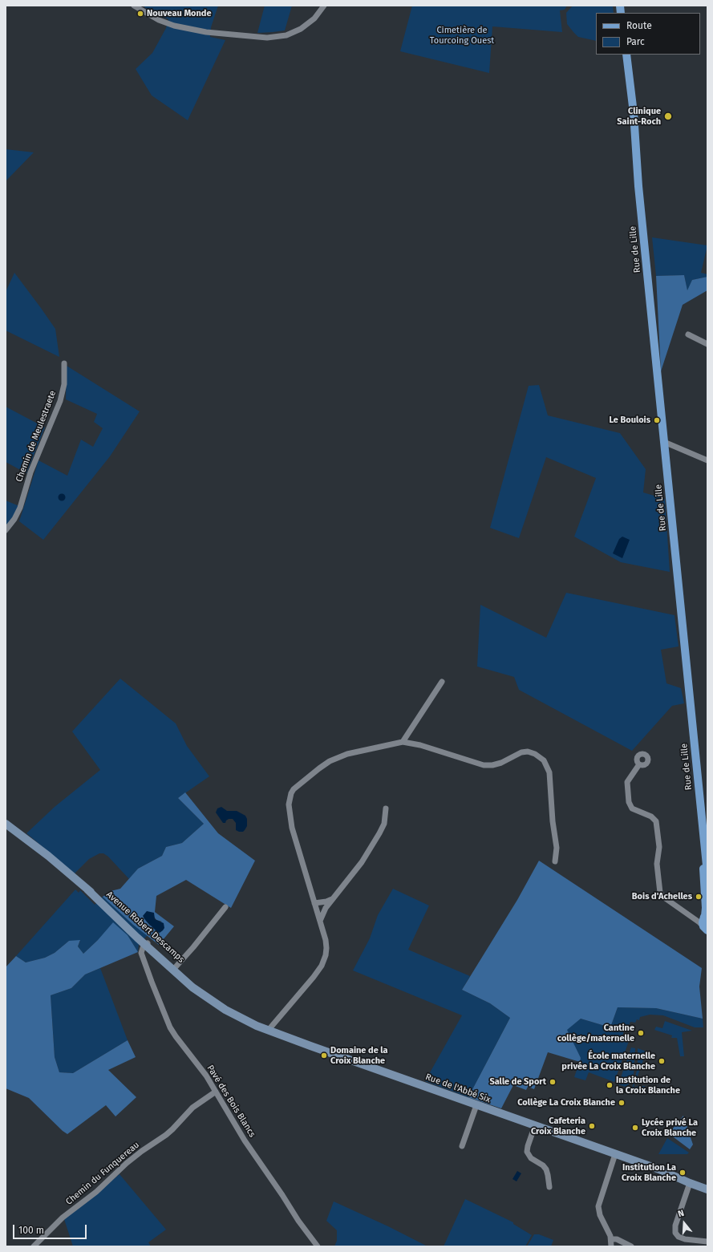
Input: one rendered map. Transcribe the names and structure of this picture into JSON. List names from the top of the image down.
{
  "streets": {
    "main road": ["Rue de Lille", "Avenue Robert Descamps", "Rue de l'Abbé Six"],
    "street": ["Chemin de Meulestraete", "Pavé des Bois Blancs", "Chemin du Funquereau"]
  },
  "crossings": [
    ["Avenue Robert Descamps", "Rue de l'Abbé Six"],
    ["Avenue Robert Descamps", "Pavé des Bois Blancs"],
    ["Pavé des Bois Blancs", "Chemin du Funquereau"]
  ],
  "parks": ["Cimetière de Tourcoing Ouest"],
  "places": [
    "Nouveau Monde",
    "Clinique Saint-Roch",
    "Le Boulois",
    "Bois d'Achelles",
    "Cantine collège/maternelle",
    "Domaine de la Croix Blanche",
    "École maternelle privée La Croix Blanche",
    "Salle de Sport",
    "Institution de la Croix Blanche",
    "Collège La Croix Blanche",
    "Cafeteria Croix Blanche",
    "Lycée privé La Croix Blanche",
    "Institution La Croix Blanche"
  ],
  "legend": ["Route", "Parc"],
  "scale_bar": "100 m",
  "north": "top"
}
